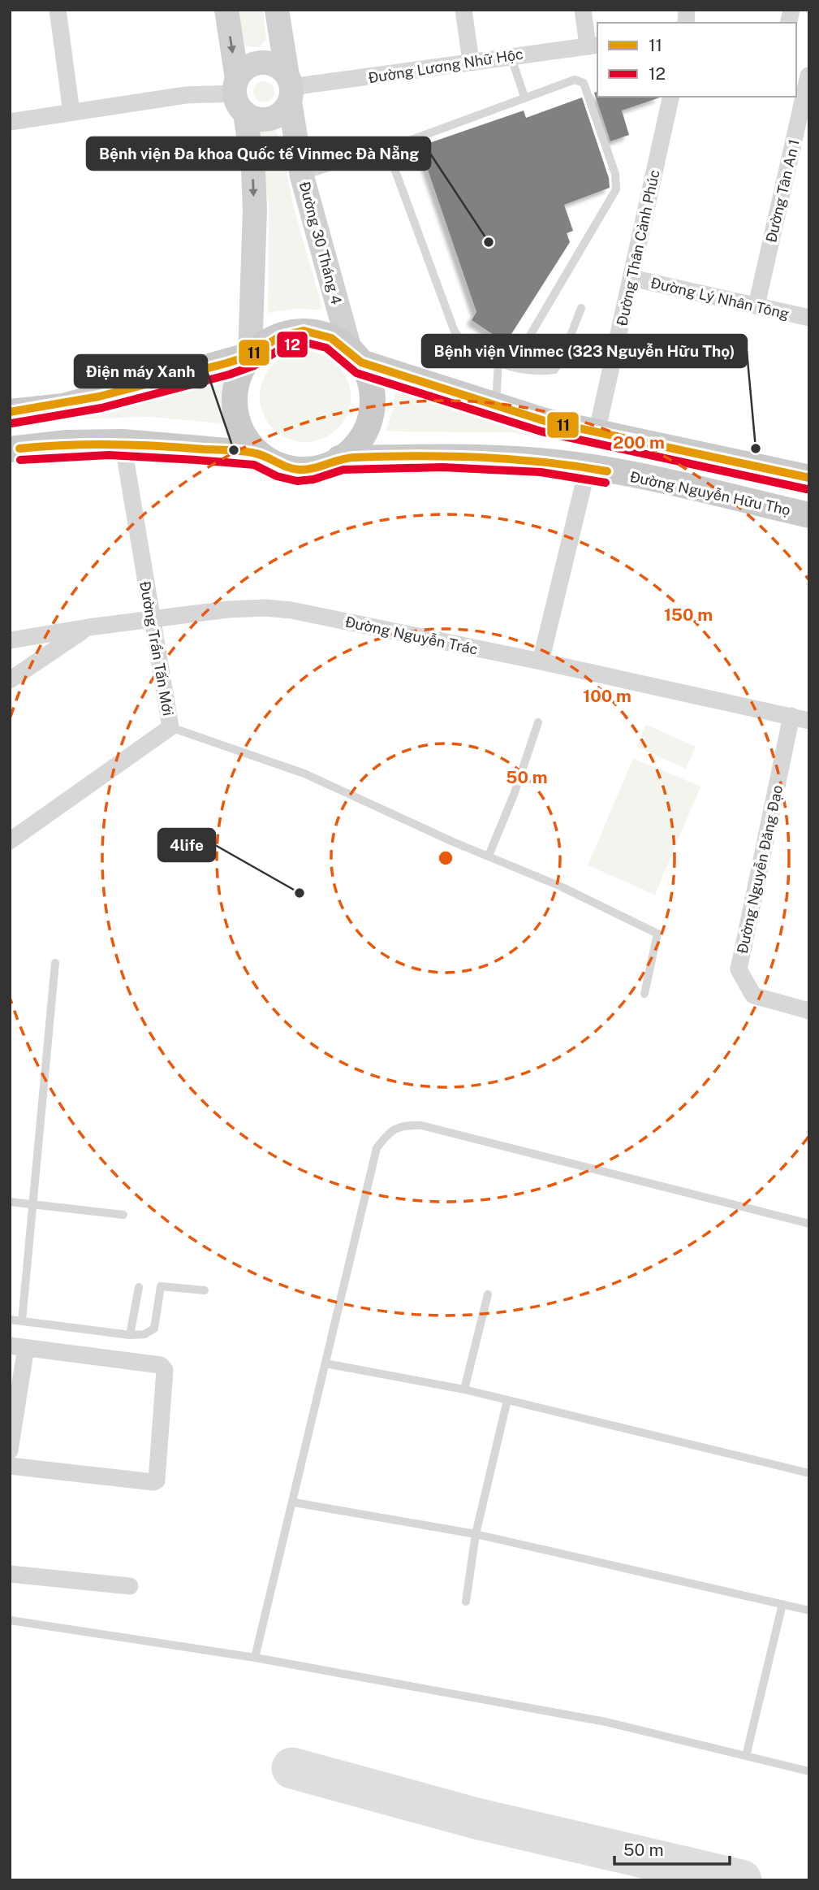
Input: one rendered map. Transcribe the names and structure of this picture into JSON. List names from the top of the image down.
{
  "streets": {
    "main road": ["Đường Nguyễn Hữu Thọ"],
    "street": [
      "Đường Lương Nhữ Hộc",
      "Đường Tân An 1",
      "Đường 30 Tháng 4",
      "Đường Thân Cảnh Phúc",
      "Đường Lý Nhân Tông",
      "Đường Nguyễn Trác",
      "Đường Trần Tấn Mới",
      "Đường Nguyễn Đăng Đạo"
    ]
  },
  "crossings": [
    ["Đường Lương Nhữ Hộc", "Đường 30 Tháng 4"],
    ["Đường Tân An 1", "Đường Lý Nhân Tông"],
    ["Đường 30 Tháng 4", "Đường Nguyễn Hữu Thọ"],
    ["Đường Thân Cảnh Phúc", "Đường Lý Nhân Tông"],
    ["Đường Nguyễn Trác", "Đường Trần Tấn Mới"],
    ["Đường Nguyễn Trác", "Đường Nguyễn Đăng Đạo"]
  ],
  "places": [
    "Bệnh viện Đa khoa Quốc tế Vinmec Đà Nẵng",
    "Bệnh viện Vinmec (323 Nguyễn Hữu Thọ)",
    "Điện máy Xanh",
    "4life"
  ],
  "lines": ["transit line 11", "transit line 12"],
  "legend": ["11", "12"],
  "scale_bar": "50 m",
  "rings": [
    "200 m",
    "150 m",
    "100 m",
    "50 m"
  ]
}
